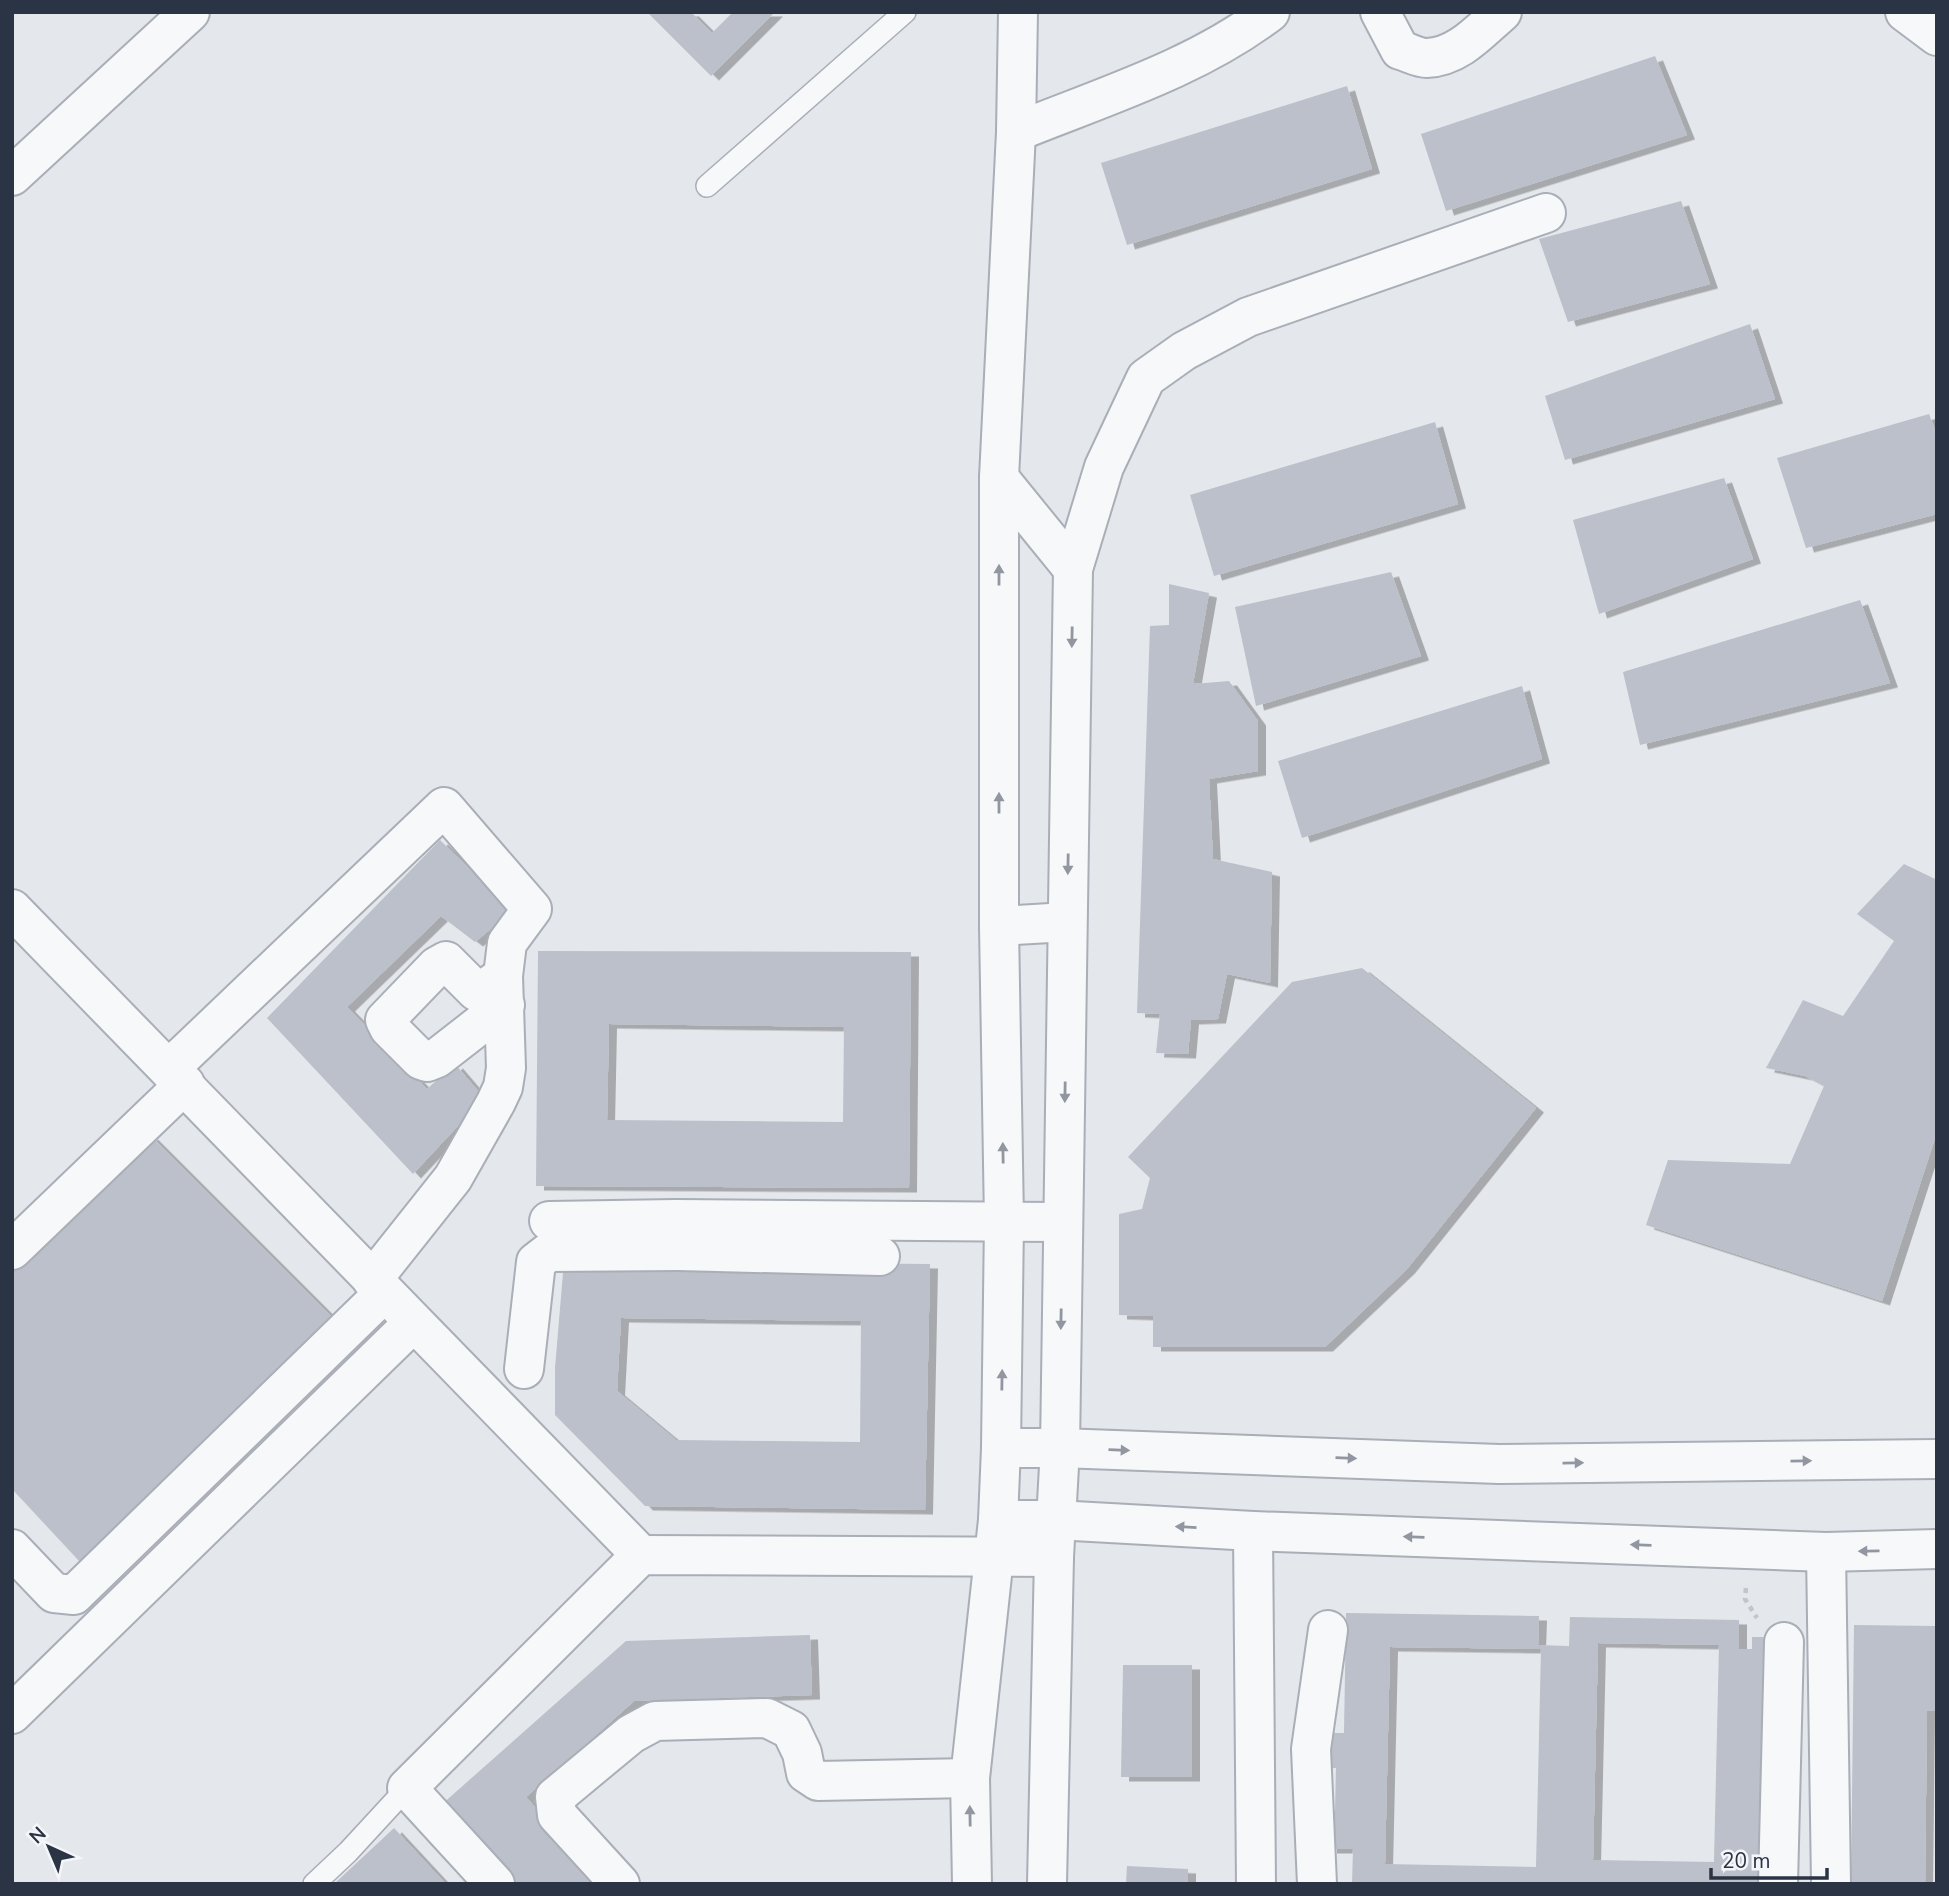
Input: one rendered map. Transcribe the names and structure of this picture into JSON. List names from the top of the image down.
{
  "scale_bar": "20 m",
  "north": "top left"
}
